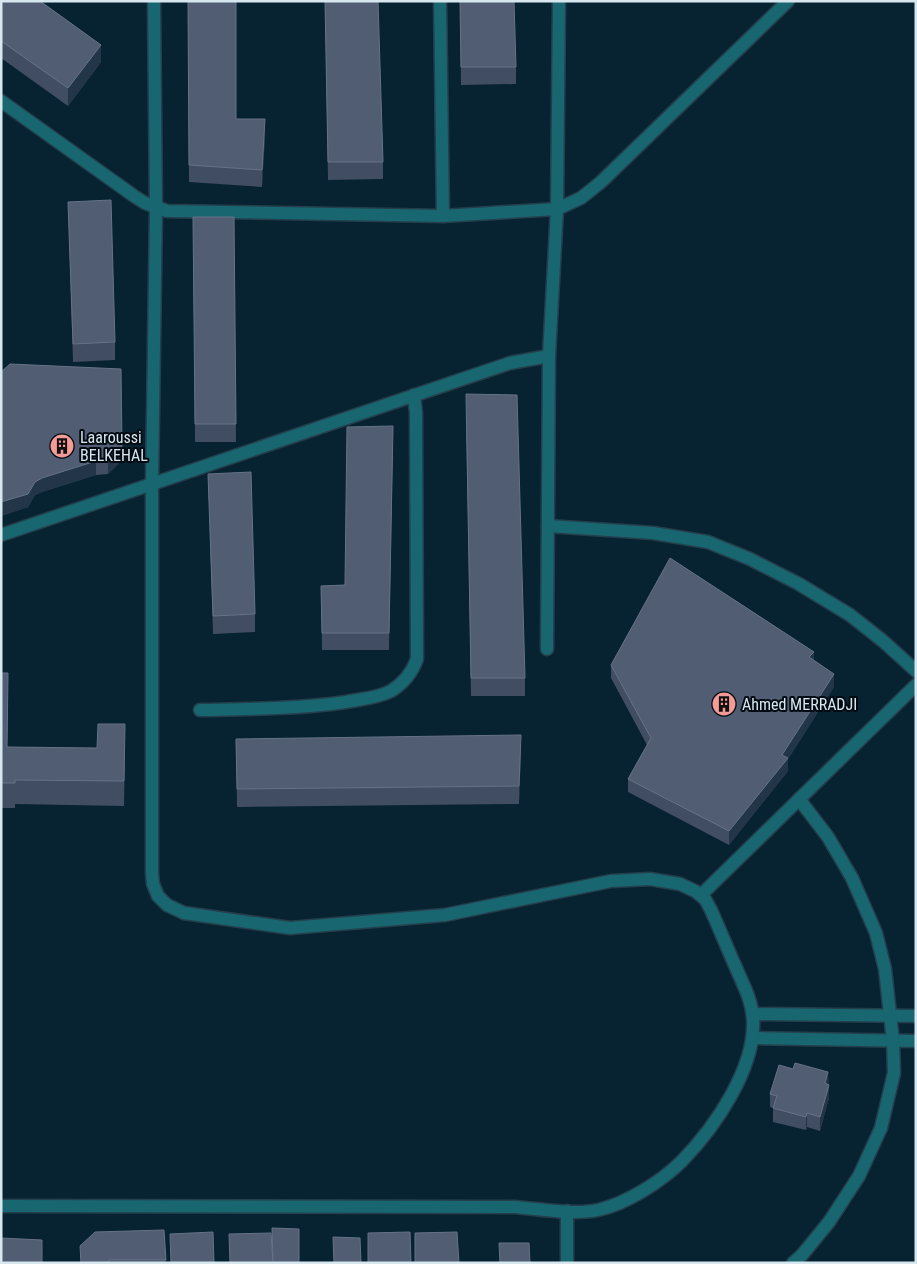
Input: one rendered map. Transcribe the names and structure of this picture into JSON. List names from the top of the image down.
{
  "places": {
    "building": ["Laaroussi BELKEHAL", "Ahmed MERRADJI"]
  }
}
